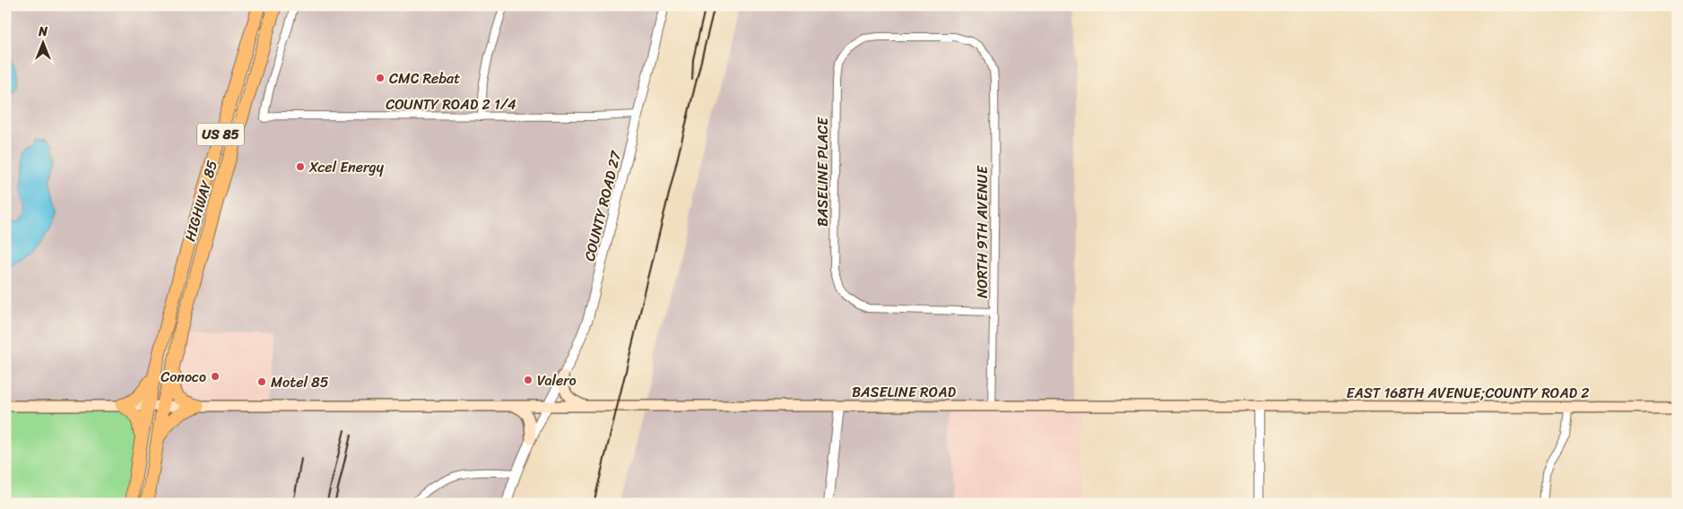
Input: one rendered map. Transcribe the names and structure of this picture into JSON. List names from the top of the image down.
{
  "streets": {
    "highway": ["US 85", "HIGHWAY 85"],
    "main road": ["BASELINE ROAD", "EAST 168TH AVENUE;COUNTY ROAD 2"],
    "street": [
      "COUNTY ROAD 2 1/4",
      "BASELINE PLACE",
      "COUNTY ROAD 27",
      "NORTH 9TH AVENUE"
    ]
  },
  "crossings": [
    ["COUNTY ROAD 2 1/4", "COUNTY ROAD 27"],
    ["US 85", "HIGHWAY 85"],
    ["BASELINE PLACE", "NORTH 9TH AVENUE"],
    ["COUNTY ROAD 27", "BASELINE ROAD"],
    ["NORTH 9TH AVENUE", "BASELINE ROAD"],
    ["BASELINE ROAD", "EAST 168TH AVENUE;COUNTY ROAD 2"]
  ],
  "places": [
    "CMC Rebat",
    "Xcel Energy",
    "Conoco",
    "Valero",
    "Motel 85"
  ],
  "north": "top"
}
